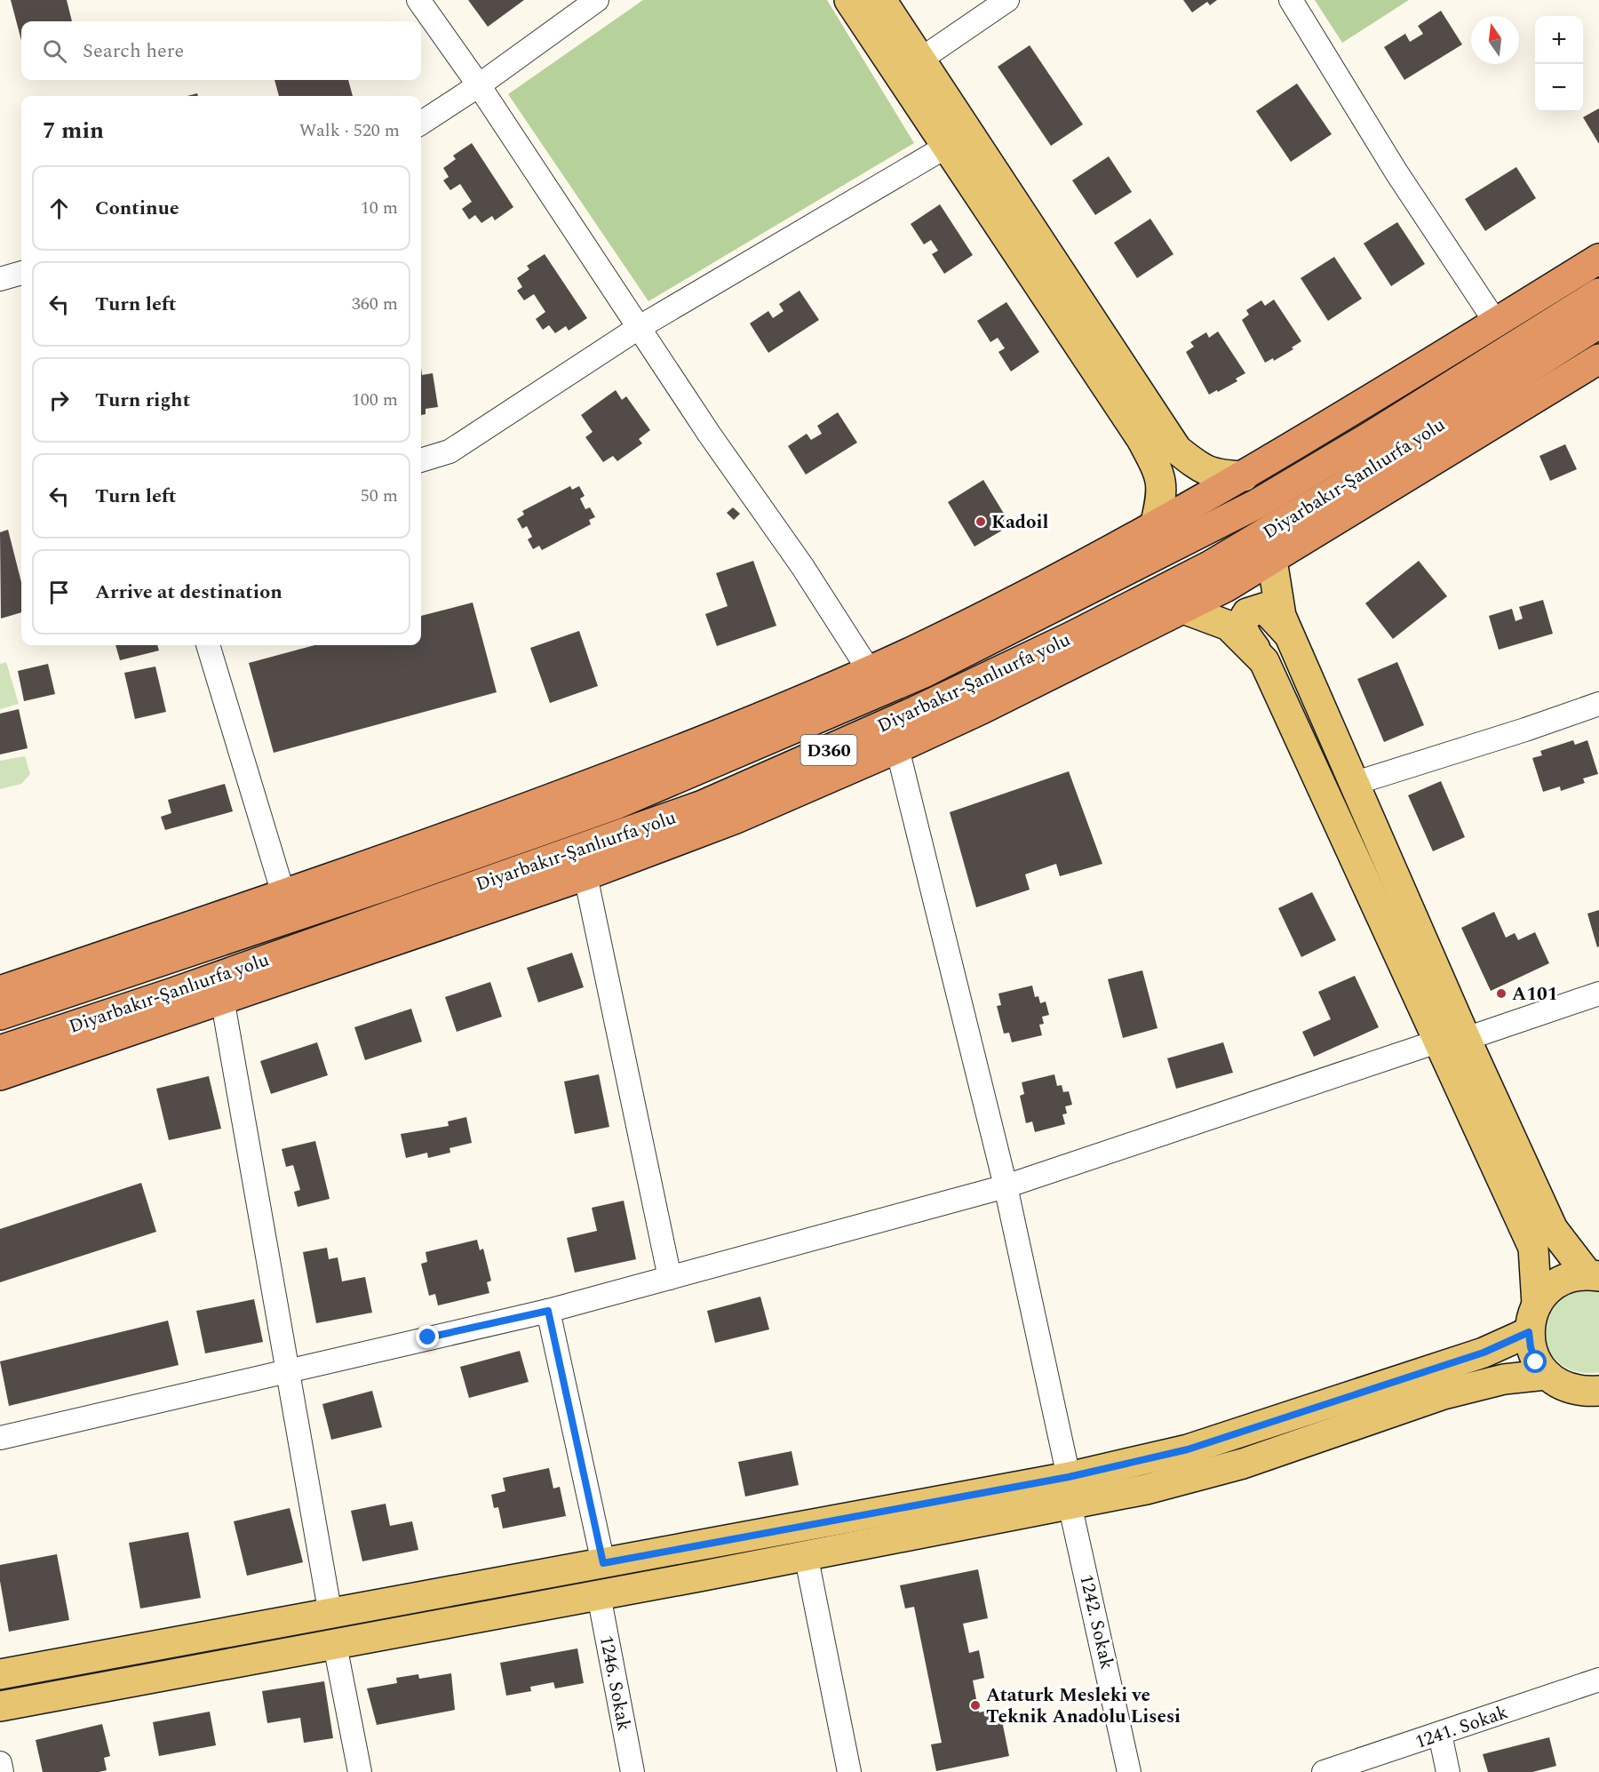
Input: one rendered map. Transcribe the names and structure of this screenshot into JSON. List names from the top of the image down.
{
  "streets": {
    "highway": ["Diyarbakır-Şanlıurfa yolu", "D360"],
    "street": ["1242. Sokak", "1246. Sokak", "1241. Sokak"]
  },
  "places": ["Kadoil", "A101", "Ataturk Mesleki ve Teknik Anadolu Lisesi"],
  "north": "top",
  "page": {
    "map_buttons": ["+", "−"],
    "search": "Search here",
    "heading": ["7 min", "Walk · 520 m"],
    "list": [
      ["Continue", "10 m"],
      ["Turn left", "360 m"],
      ["Turn right", "100 m"],
      ["Turn left", "50 m"],
      "Arrive at destination"
    ]
  }
}
